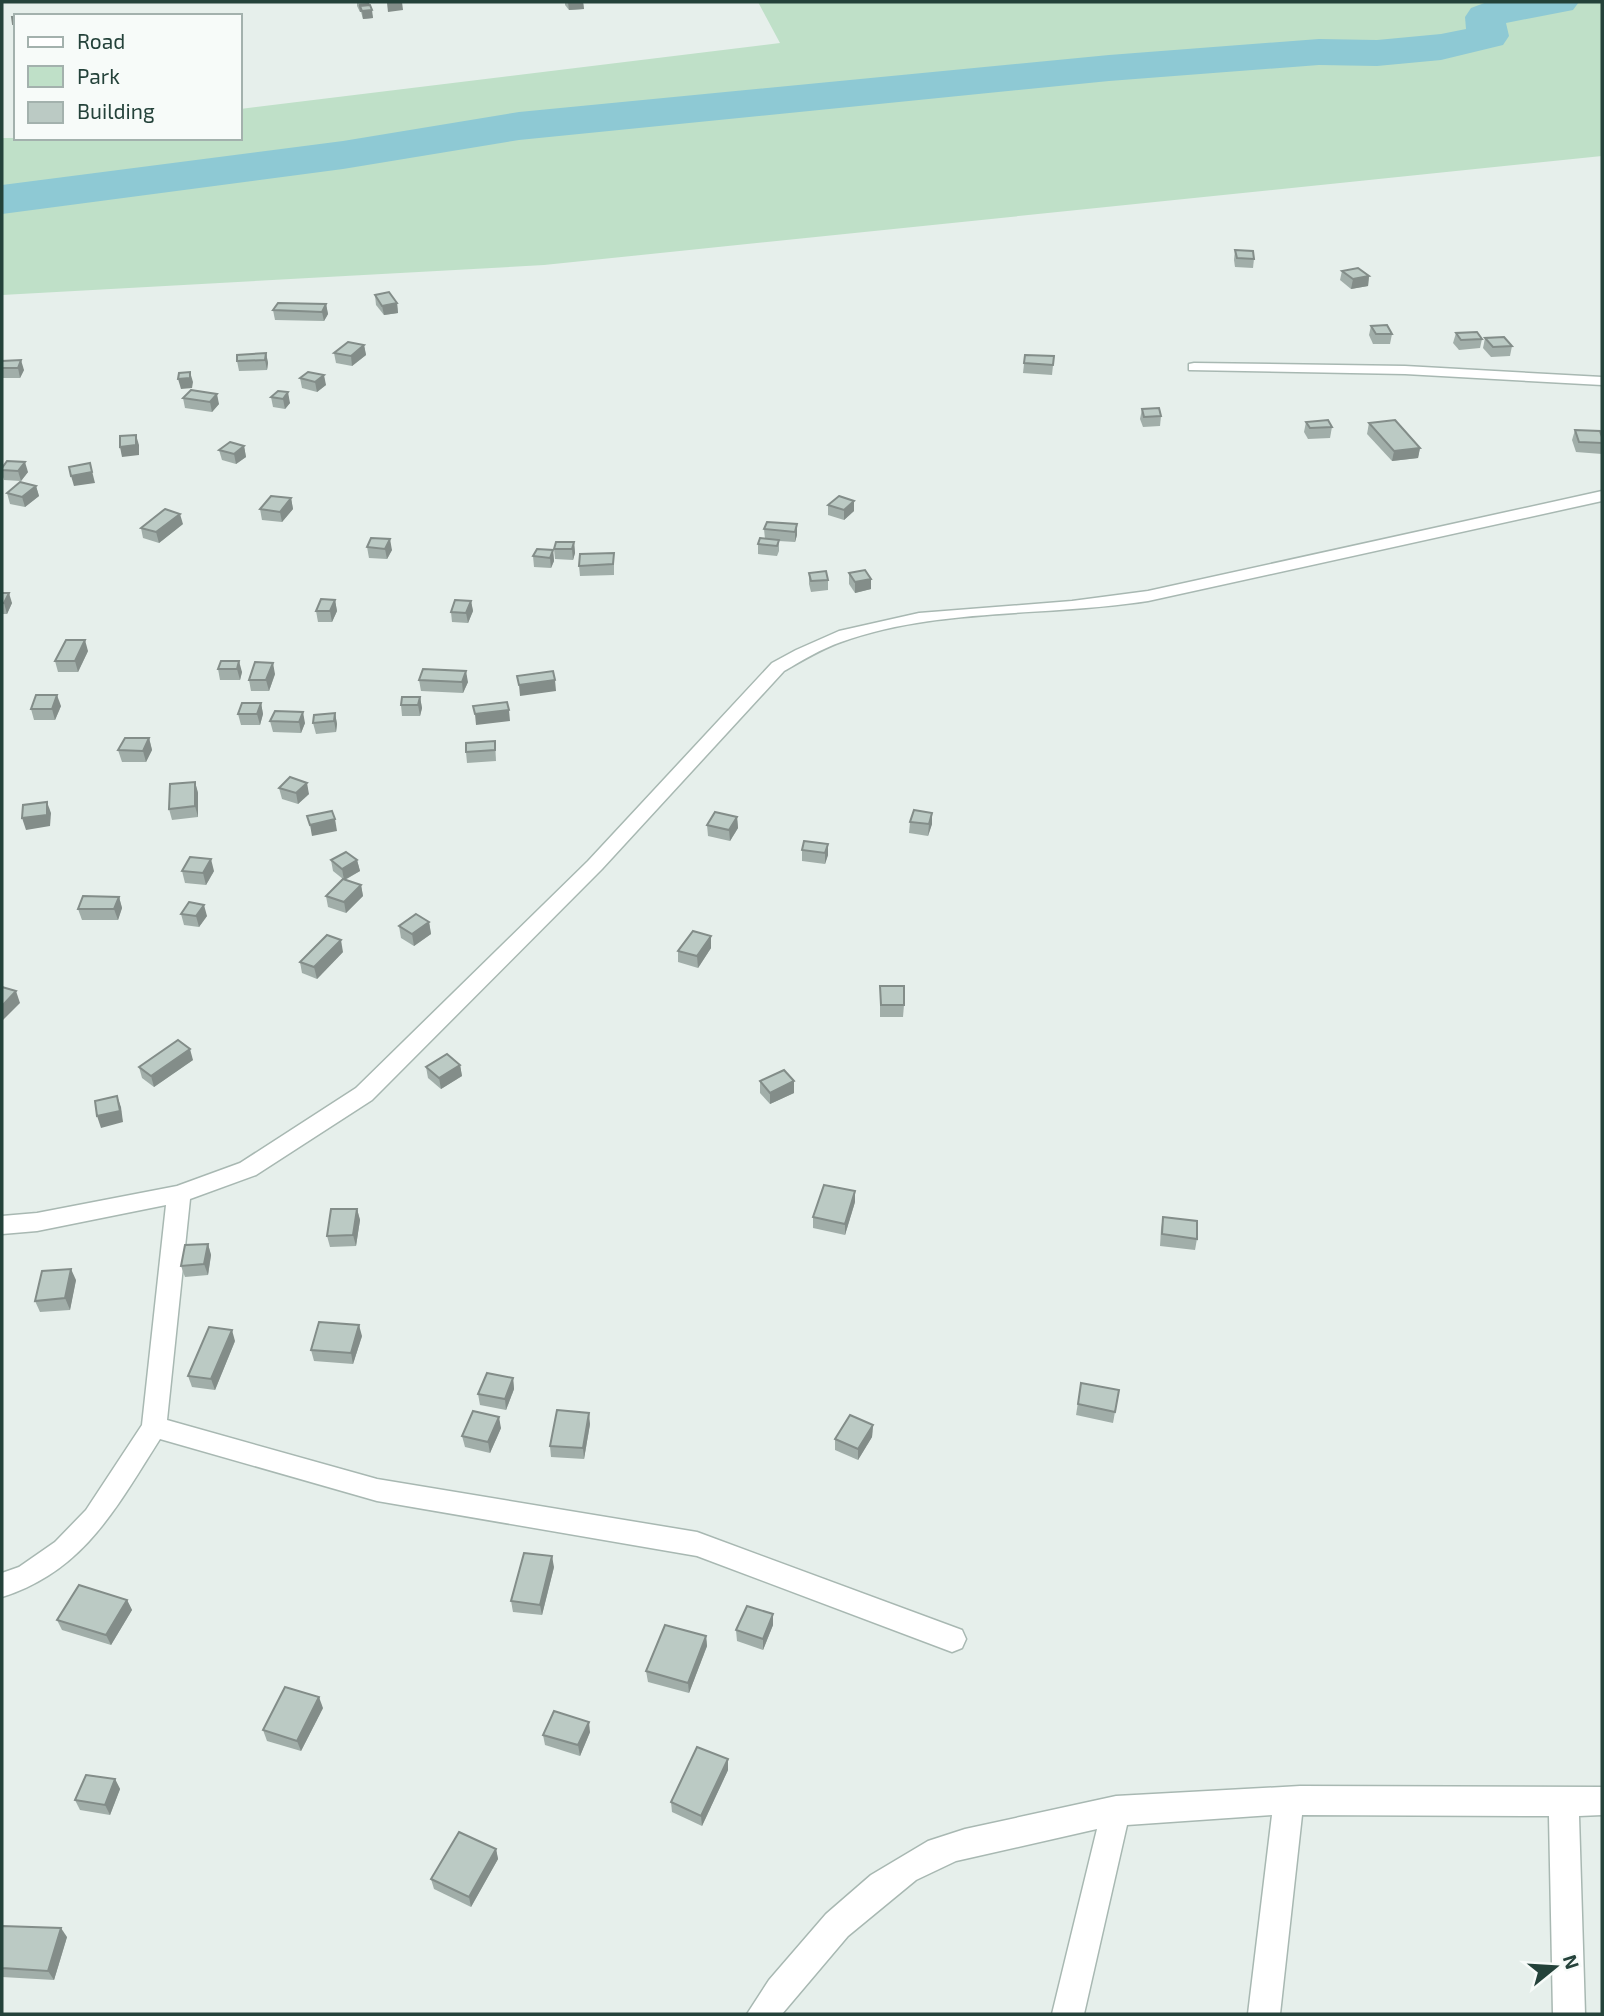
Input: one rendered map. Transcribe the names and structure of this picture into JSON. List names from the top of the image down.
{
  "legend": ["Road", "Park", "Building"],
  "north": "right"
}
